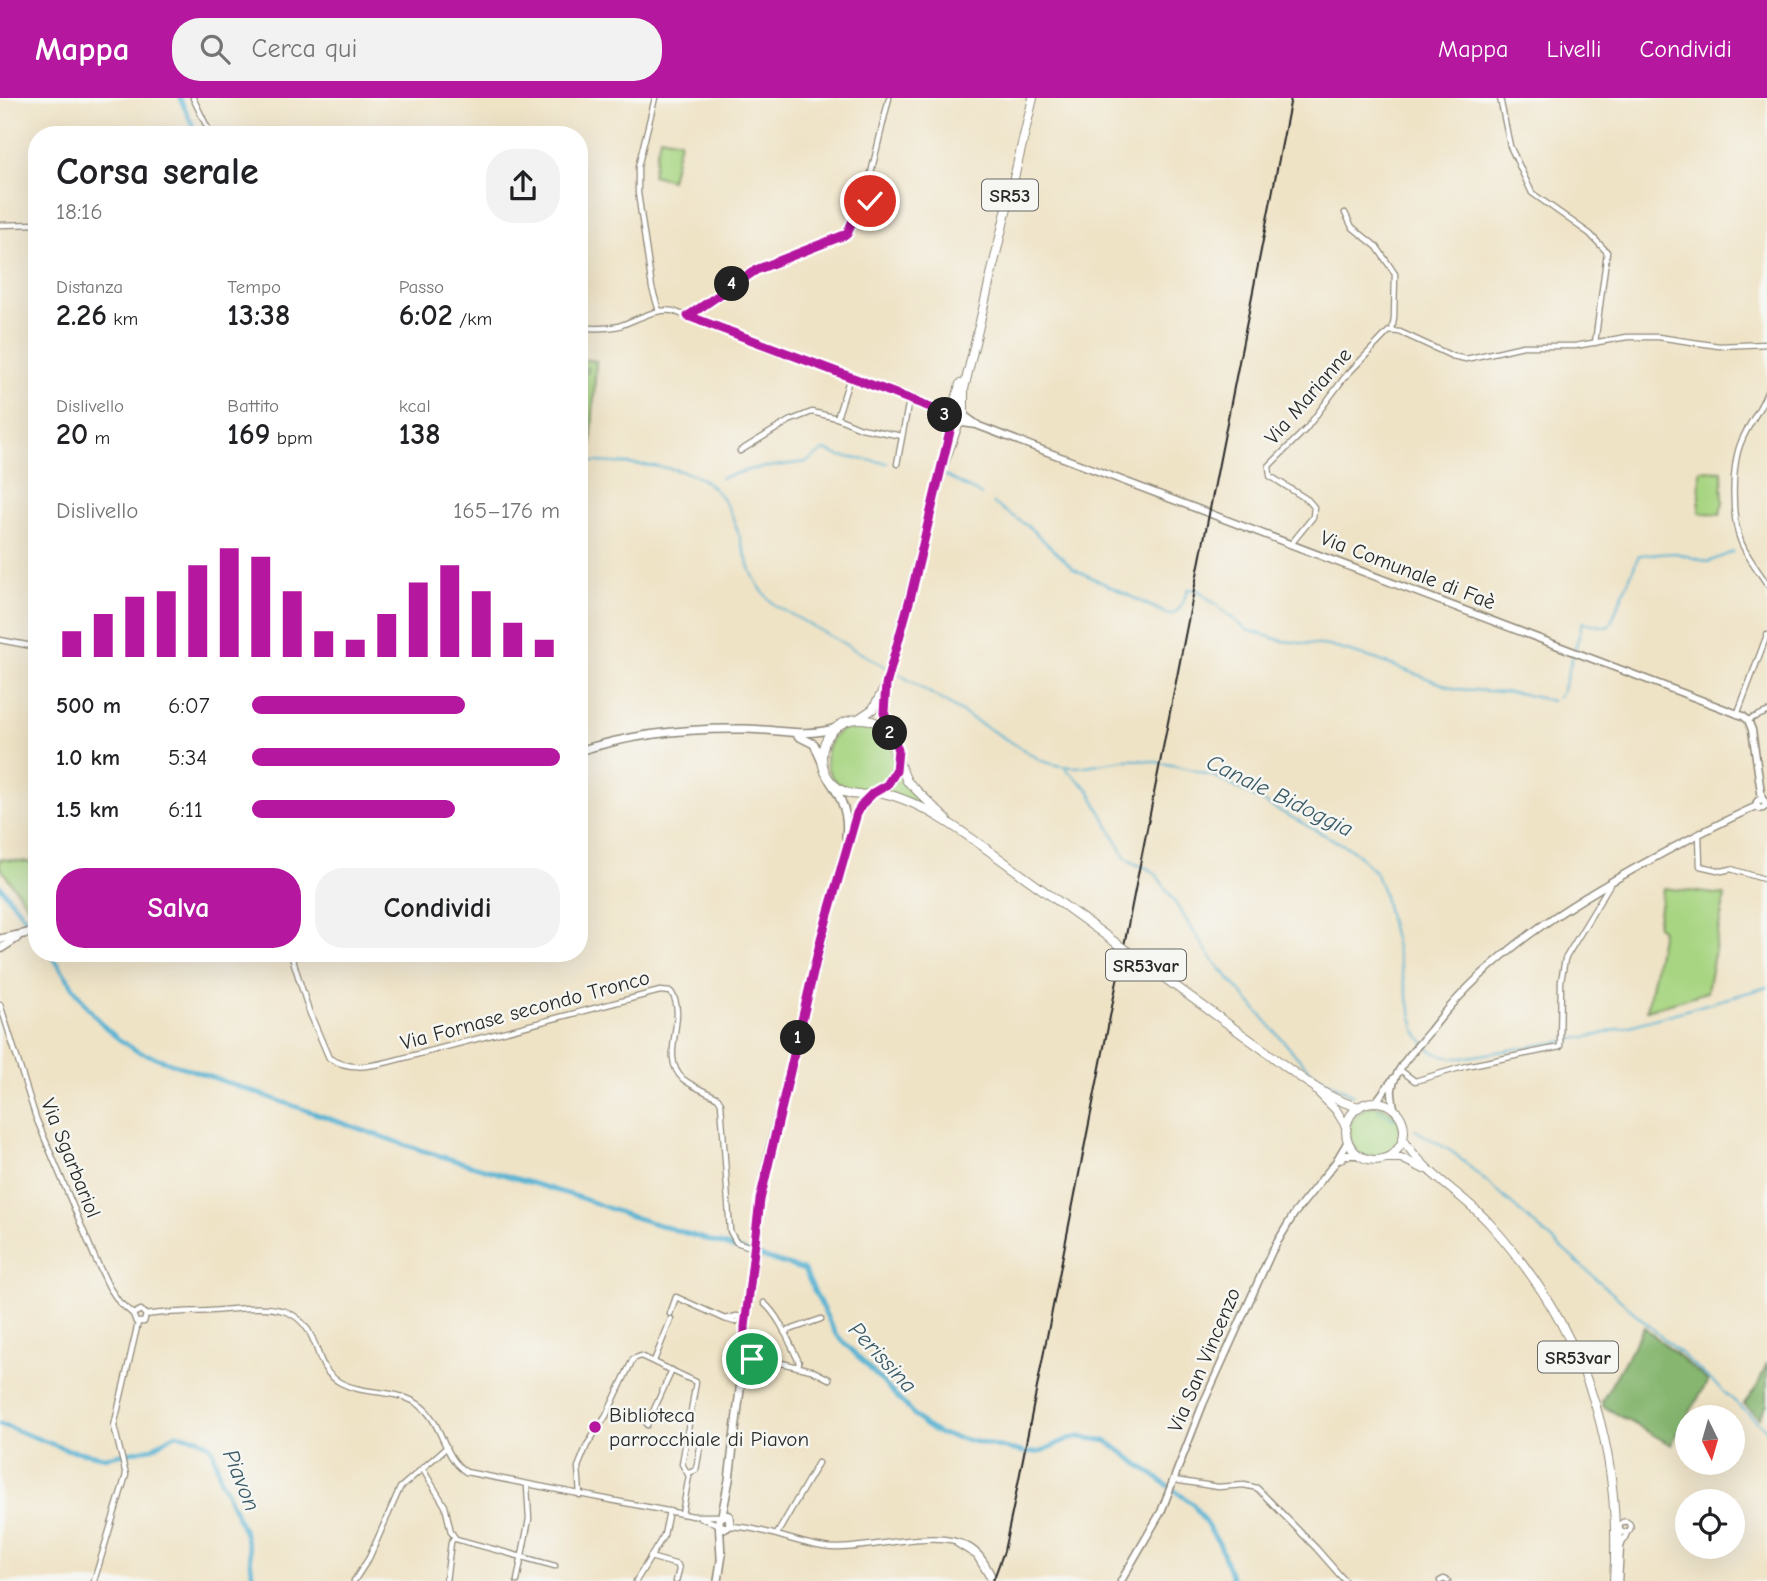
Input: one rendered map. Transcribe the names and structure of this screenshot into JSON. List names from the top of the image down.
{
  "streets": {
    "main road": ["SR53", "SR53var"],
    "street": [
      "Via Marianne",
      "Via Comunale di Faè",
      "Via Fornase secondo Tronco",
      "Via Sgarbariol",
      "Via San Vincenzo"
    ]
  },
  "crossings": [
    ["SR53", "Via Comunale di Faè"],
    ["SR53", "SR53var"],
    ["Via Marianne", "Via Comunale di Faè"],
    ["SR53var", "Via San Vincenzo"]
  ],
  "water": ["Canale Bidoggia", "Perissina", "Piavon"],
  "places": ["Biblioteca parrocchiale di Piavon"],
  "north": "bottom",
  "page": {
    "header": "Mappa",
    "search": "Cerca qui",
    "nav": ["Mappa", "Livelli", "Condividi"],
    "heading": ["Corsa serale", "18:16"],
    "stats": [
      ["Distanza", "2.26 km"],
      ["Tempo", "13:38"],
      ["Passo", "6:02 /km"],
      ["Dislivello", "20 m"],
      ["Battito", "169 bpm"],
      ["kcal", "138"]
    ],
    "pins": [
      "4",
      "3",
      "2",
      "1"
    ],
    "chart": ["Dislivello", "165–176 m"],
    "list": [
      {
        "name": "500 m",
        "note": "6:07"
      },
      {
        "name": "1.0 km",
        "note": "5:34"
      },
      {
        "name": "1.5 km",
        "note": "6:11"
      }
    ],
    "buttons": ["Salva", "Condividi"]
  }
}
